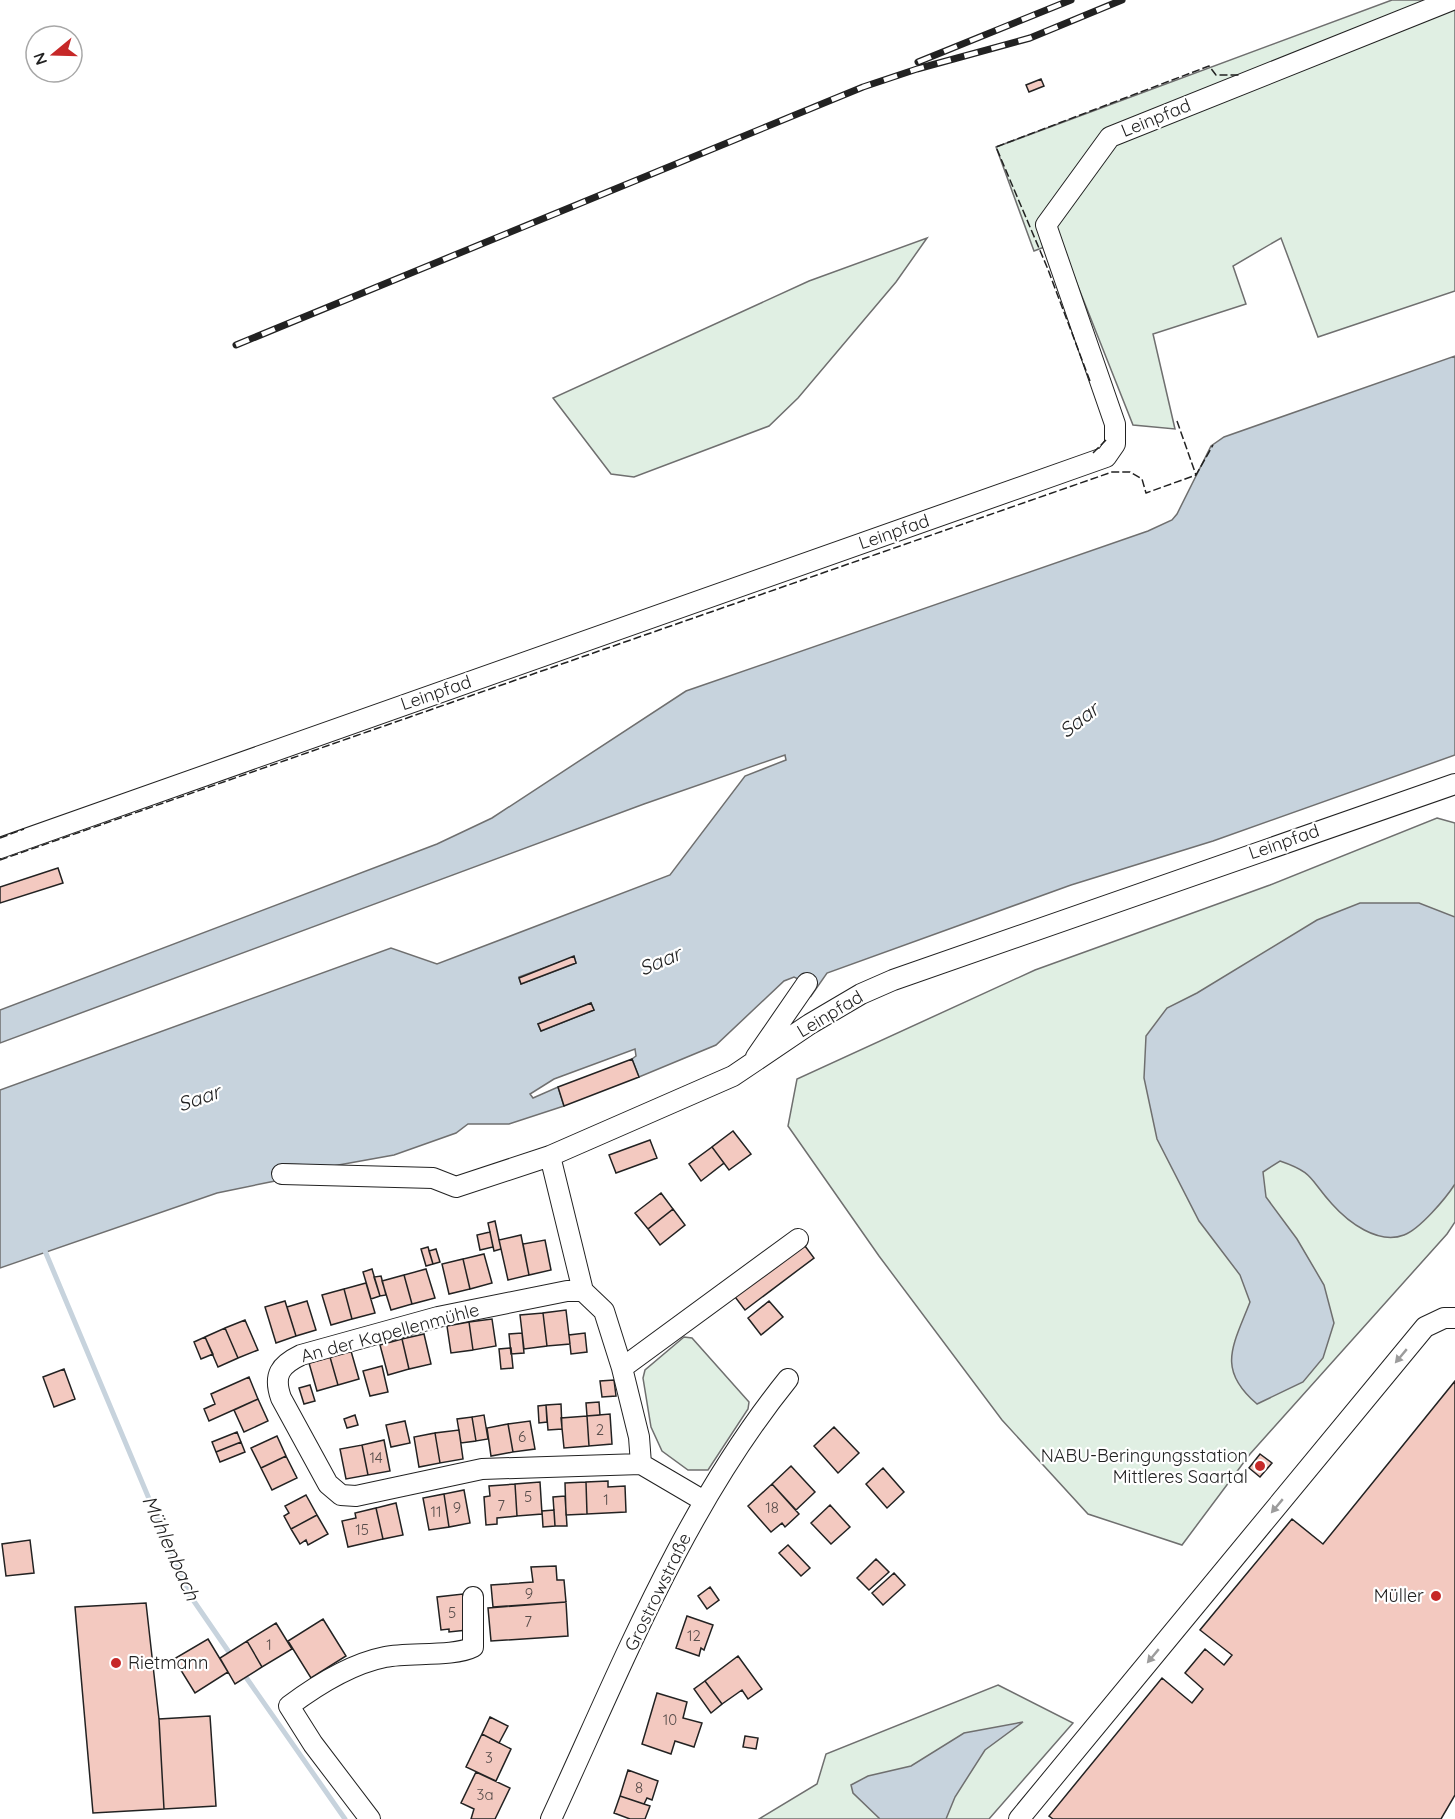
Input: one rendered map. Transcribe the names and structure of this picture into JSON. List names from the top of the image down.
{
  "streets": {
    "street": ["Leinpfad", "An der Kapellenmühle", "Grostrowstraße"]
  },
  "water": ["Saar", "Mühlenbach"],
  "places": ["NABU-Beringungsstation Mittleres Saartal", "Müller", "Rietmann"],
  "house_numbers": [
    "2",
    "6",
    "14",
    "5",
    "1",
    "7",
    "9",
    "18",
    "11",
    "15",
    "9",
    "5",
    "7",
    "12",
    "1",
    "10",
    "3",
    "8",
    "3a"
  ],
  "north": "left"
}
